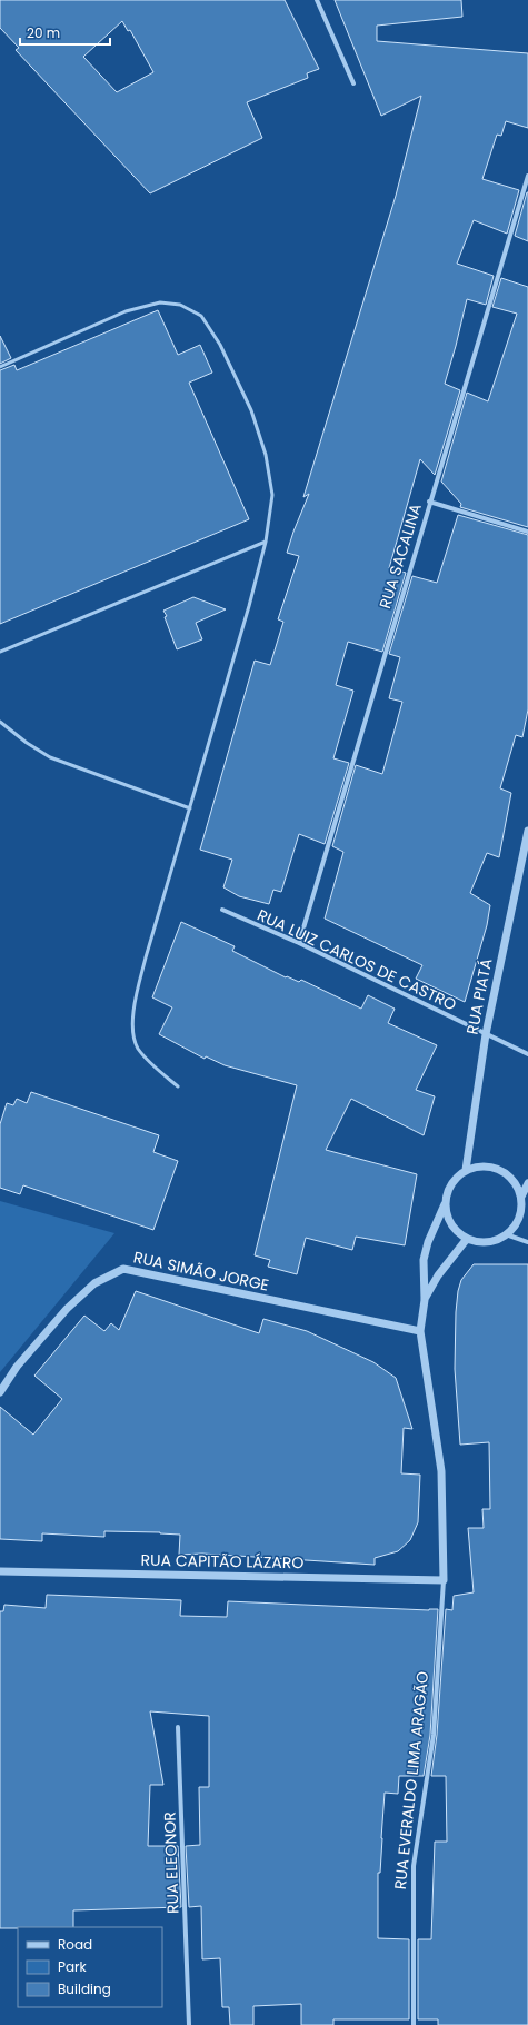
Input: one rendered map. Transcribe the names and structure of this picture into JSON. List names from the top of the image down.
{
  "streets": {
    "street": [
      "RUA SACALINA",
      "RUA LUIZ CARLOS DE CASTRO",
      "RUA PIATÁ",
      "RUA SIMÃO JORGE",
      "RUA CAPITÃO LÁZARO",
      "RUA EVERALDO LIMA ARAGÃO",
      "RUA ELEONOR"
    ]
  },
  "crossings": [
    ["RUA SACALINA", "RUA LUIZ CARLOS DE CASTRO"],
    ["RUA LUIZ CARLOS DE CASTRO", "RUA PIATÁ"],
    ["RUA PIATÁ", "RUA EVERALDO LIMA ARAGÃO"],
    ["RUA SIMÃO JORGE", "RUA EVERALDO LIMA ARAGÃO"],
    ["RUA CAPITÃO LÁZARO", "RUA EVERALDO LIMA ARAGÃO"]
  ],
  "legend": ["Road", "Park", "Building"],
  "scale_bar": "20 m"
}
